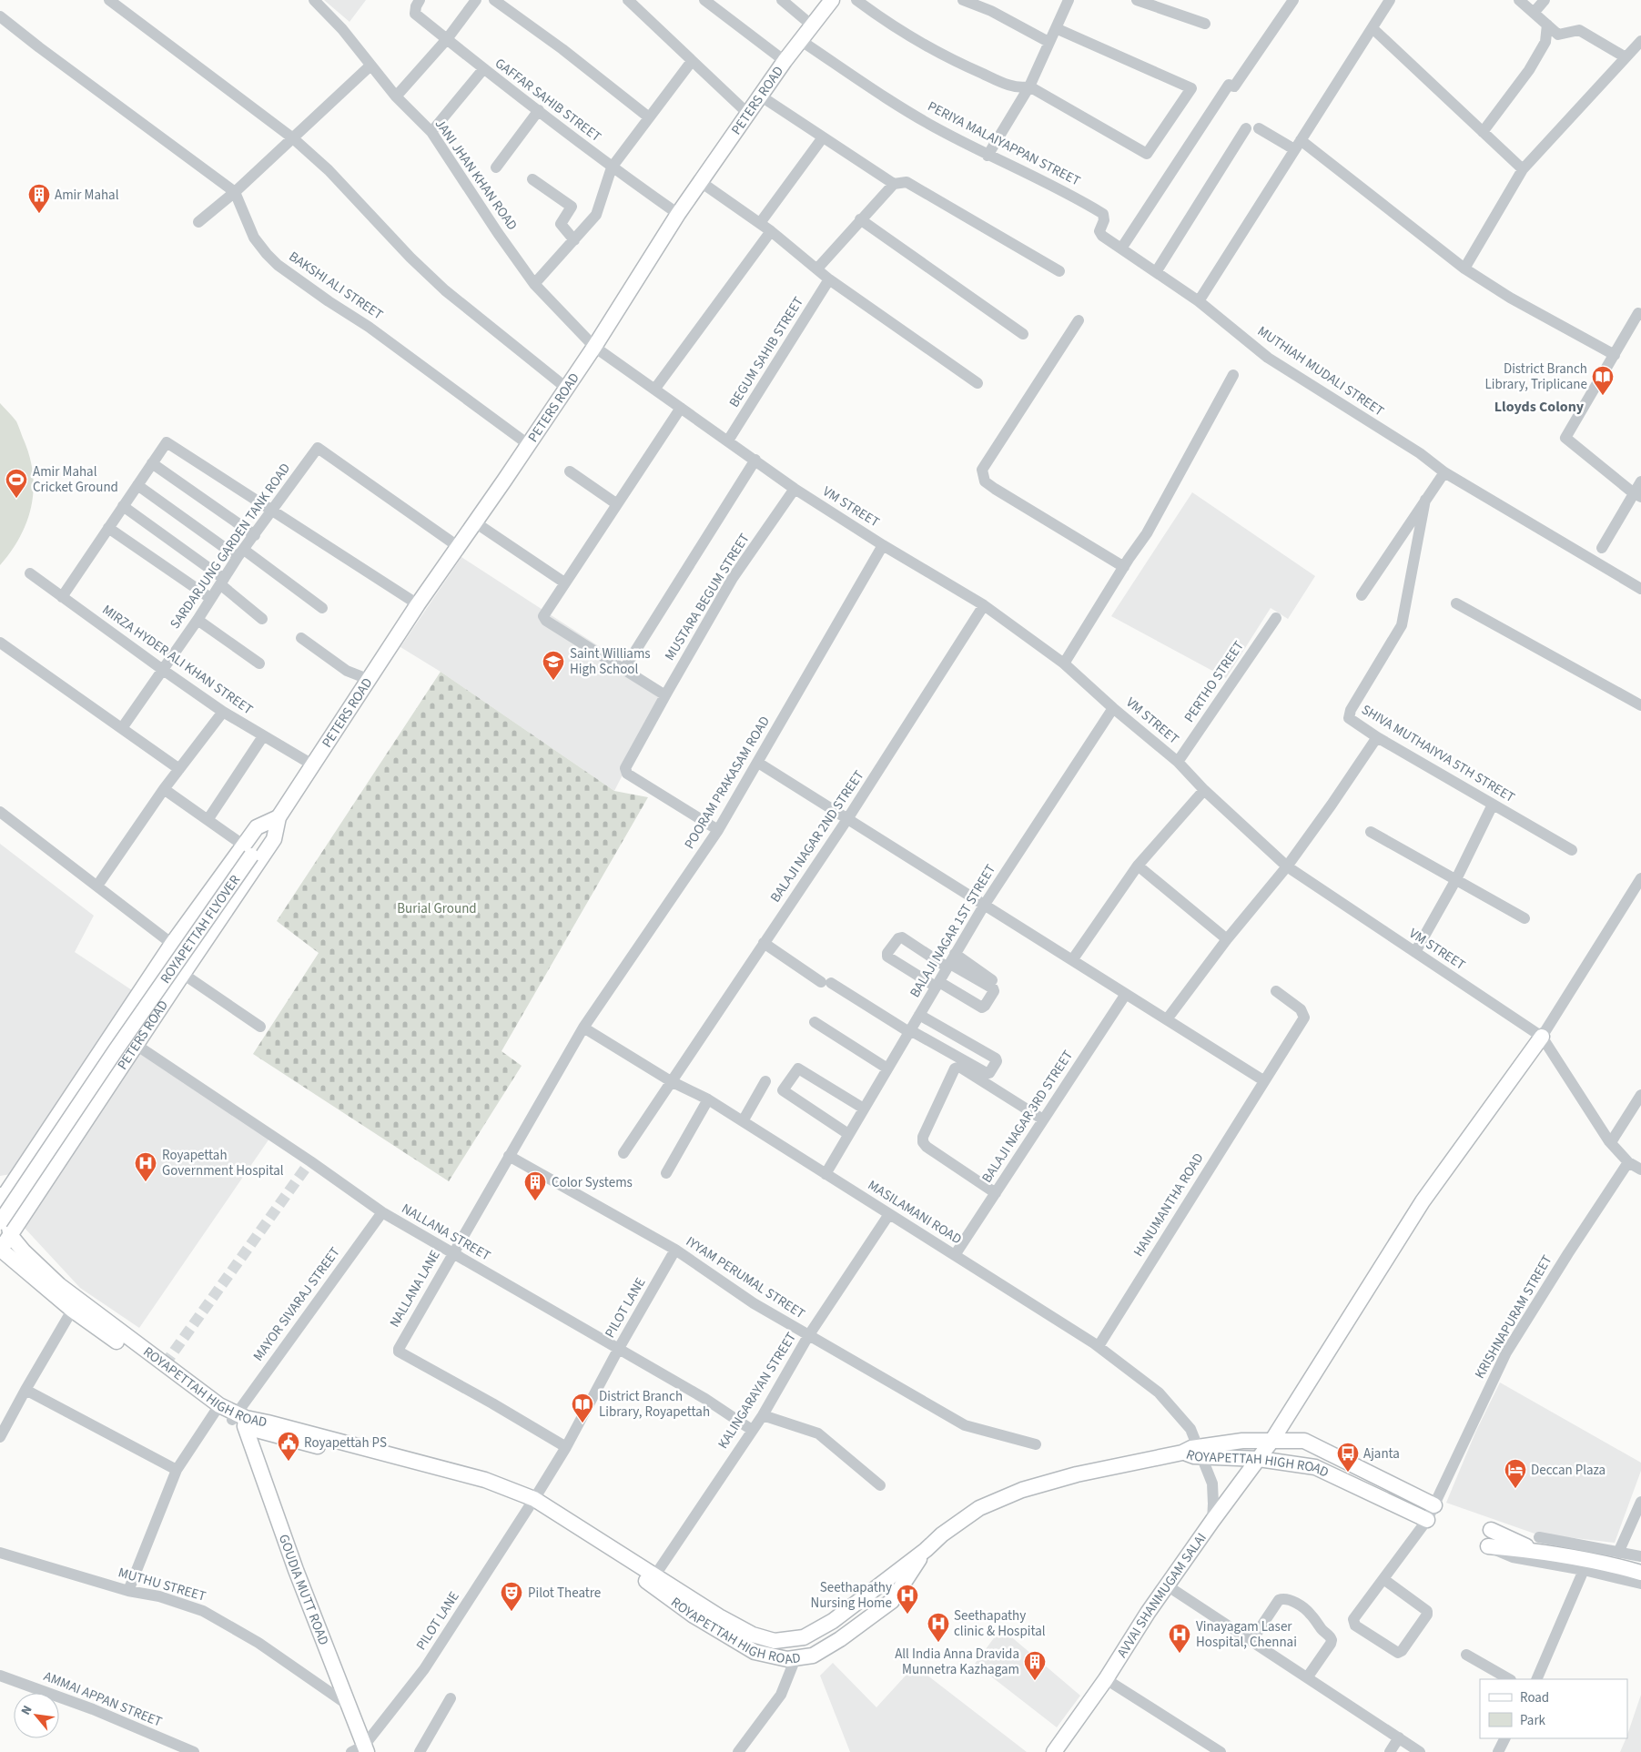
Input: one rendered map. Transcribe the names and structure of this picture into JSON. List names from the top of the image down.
{
  "streets": {
    "main road": [
      "PETERS ROAD",
      "ROYAPETTAH FLYOVER",
      "ROYAPETTAH HIGH ROAD",
      "GOUDIA MUTT ROAD",
      "AVVAI SHANMUGAM SALAI"
    ],
    "street": [
      "GAFFAR SAHIB STREET",
      "PERIYA MALAIYAPPAN STREET",
      "JANI JHAN KHAN ROAD",
      "BAKSHI ALI STREET",
      "BEGUM SAHIB STREET",
      "MUTHIAH MUDALI STREET",
      "VM STREET",
      "SARDARJUNG GARDEN TANK ROAD",
      "MUSTARA BEGUM STREET",
      "MIRZA HYDER ALI KHAN STREET",
      "PERTHO STREET",
      "SHIVA MUTHAIYVA 5TH STREET",
      "POORAM PRAKASAM ROAD",
      "BALAJI NAGAR 2ND STREET",
      "BALAJI NAGAR 1ST STREET",
      "BALAJI NAGAR 3RD STREET",
      "HANUMANTHA ROAD",
      "MASILAMANI ROAD",
      "NALLANA STREET",
      "IYYAM PERUMAL STREET",
      "NALLANA LANE",
      "MAYOR SIVARAJ STREET",
      "PILOT LANE",
      "KRISHNAPURAM STREET",
      "KALINGARAYAN STREET",
      "MUTHU STREET",
      "AMMAI APPAN STREET"
    ]
  },
  "crossings": [
    ["GAFFAR SAHIB STREET", "PETERS ROAD"],
    ["PETERS ROAD", "PERIYA MALAIYAPPAN STREET"],
    ["PETERS ROAD", "JANI JHAN KHAN ROAD"],
    ["PETERS ROAD", "BAKSHI ALI STREET"],
    ["PETERS ROAD", "VM STREET"],
    ["PETERS ROAD", "SARDARJUNG GARDEN TANK ROAD"],
    ["PETERS ROAD", "MIRZA HYDER ALI KHAN STREET"],
    ["PETERS ROAD", "ROYAPETTAH FLYOVER"],
    ["PETERS ROAD", "NALLANA STREET"],
    ["PETERS ROAD", "ROYAPETTAH HIGH ROAD"],
    ["PERIYA MALAIYAPPAN STREET", "MUTHIAH MUDALI STREET"],
    ["JANI JHAN KHAN ROAD", "VM STREET"],
    ["BEGUM SAHIB STREET", "VM STREET"],
    ["VM STREET", "MUSTARA BEGUM STREET"],
    ["VM STREET", "PERTHO STREET"],
    ["VM STREET", "POORAM PRAKASAM ROAD"],
    ["VM STREET", "BALAJI NAGAR 2ND STREET"],
    ["VM STREET", "BALAJI NAGAR 1ST STREET"],
    ["VM STREET", "KRISHNAPURAM STREET"],
    ["VM STREET", "AVVAI SHANMUGAM SALAI"],
    ["SARDARJUNG GARDEN TANK ROAD", "MIRZA HYDER ALI KHAN STREET"],
    ["MUSTARA BEGUM STREET", "POORAM PRAKASAM ROAD"],
    ["POORAM PRAKASAM ROAD", "MASILAMANI ROAD"],
    ["POORAM PRAKASAM ROAD", "NALLANA LANE"],
    ["BALAJI NAGAR 2ND STREET", "MASILAMANI ROAD"],
    ["BALAJI NAGAR 1ST STREET", "MASILAMANI ROAD"],
    ["BALAJI NAGAR 3RD STREET", "MASILAMANI ROAD"],
    ["HANUMANTHA ROAD", "MASILAMANI ROAD"],
    ["MASILAMANI ROAD", "NALLANA LANE"],
    ["MASILAMANI ROAD", "ROYAPETTAH HIGH ROAD"],
    ["MASILAMANI ROAD", "KALINGARAYAN STREET"],
    ["MASILAMANI ROAD", "AVVAI SHANMUGAM SALAI"],
    ["NALLANA STREET", "NALLANA LANE"],
    ["NALLANA STREET", "MAYOR SIVARAJ STREET"],
    ["NALLANA STREET", "PILOT LANE"],
    ["NALLANA STREET", "KALINGARAYAN STREET"],
    ["IYYAM PERUMAL STREET", "NALLANA LANE"],
    ["IYYAM PERUMAL STREET", "PILOT LANE"],
    ["IYYAM PERUMAL STREET", "KALINGARAYAN STREET"],
    ["NALLANA LANE", "PILOT LANE"],
    ["MAYOR SIVARAJ STREET", "ROYAPETTAH HIGH ROAD"],
    ["MAYOR SIVARAJ STREET", "GOUDIA MUTT ROAD"],
    ["PILOT LANE", "ROYAPETTAH HIGH ROAD"],
    ["PILOT LANE", "GOUDIA MUTT ROAD"],
    ["KRISHNAPURAM STREET", "ROYAPETTAH HIGH ROAD"],
    ["ROYAPETTAH HIGH ROAD", "KALINGARAYAN STREET"],
    ["ROYAPETTAH HIGH ROAD", "GOUDIA MUTT ROAD"],
    ["ROYAPETTAH HIGH ROAD", "AVVAI SHANMUGAM SALAI"],
    ["MUTHU STREET", "GOUDIA MUTT ROAD"]
  ],
  "districts": ["Lloyds Colony"],
  "parks": ["Burial Ground"],
  "places": {
    "building": ["Amir Mahal", "Color Systems", "All India Anna Dravida Munnetra Kazhagam"],
    "library": ["District Branch Library, Triplicane", "District Branch Library, Royapettah"],
    "sports": ["Amir Mahal Cricket Ground"],
    "school or university": ["Saint Williams High School"],
    "hospital": [
      "Royapettah Government Hospital",
      "Seethapathy Nursing Home",
      "Seethapathy clinic & Hospital",
      "Vinayagam Laser Hospital, Chennai"
    ],
    "public building": ["Royapettah PS"],
    "bus stop": ["Ajanta"],
    "hotel": ["Deccan Plaza"],
    "theatre": ["Pilot Theatre"]
  },
  "legend": ["Road", "Park"],
  "north": "top left"
}
